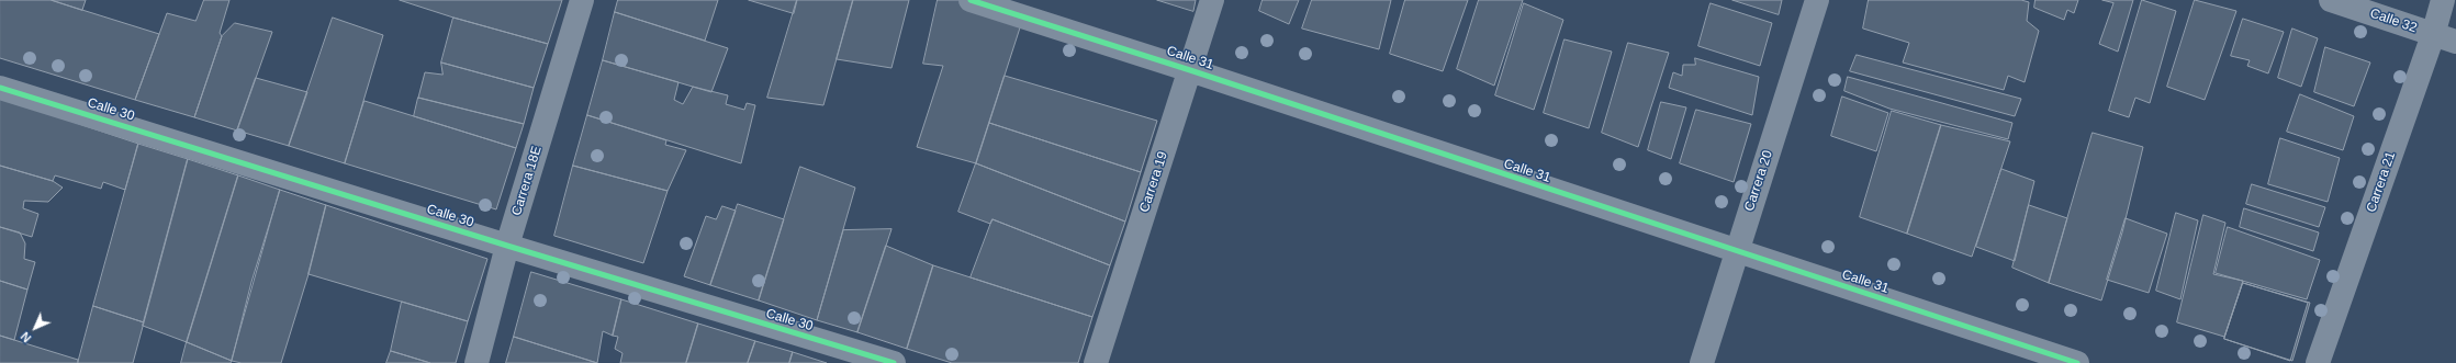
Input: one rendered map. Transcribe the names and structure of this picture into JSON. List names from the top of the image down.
{
  "streets": {
    "street": [
      "Calle 32",
      "Calle 31",
      "Calle 30",
      "Carrera 18E",
      "Carrera 20",
      "Carrera 19",
      "Carrera 21"
    ]
  },
  "crossings": [
    ["Calle 32", "Carrera 21"],
    ["Calle 31", "Carrera 20"],
    ["Calle 31", "Carrera 19"],
    ["Calle 30", "Carrera 18E"]
  ],
  "north": "bottom left"
}
